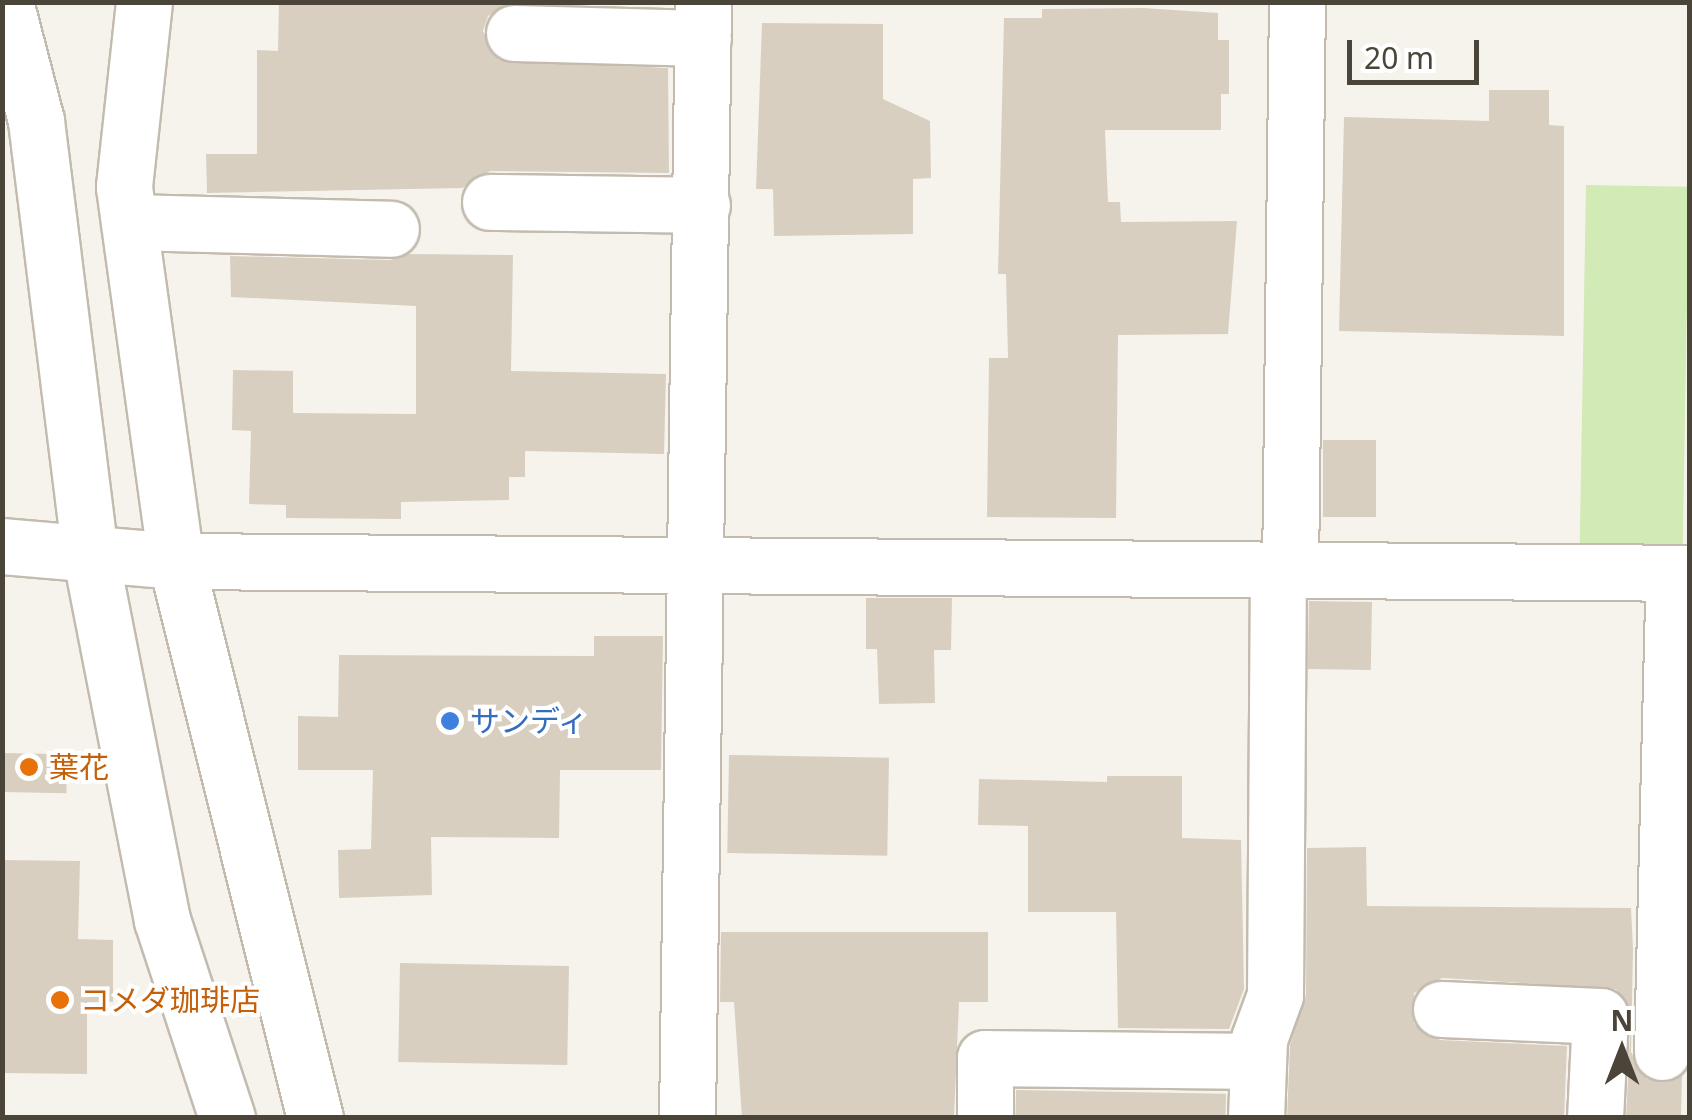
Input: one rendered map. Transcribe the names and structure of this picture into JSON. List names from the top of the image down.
{
  "places": ["サンディ", "葉花", "コメダ珈琲店"],
  "scale_bar": "20 m",
  "north": "top"
}
